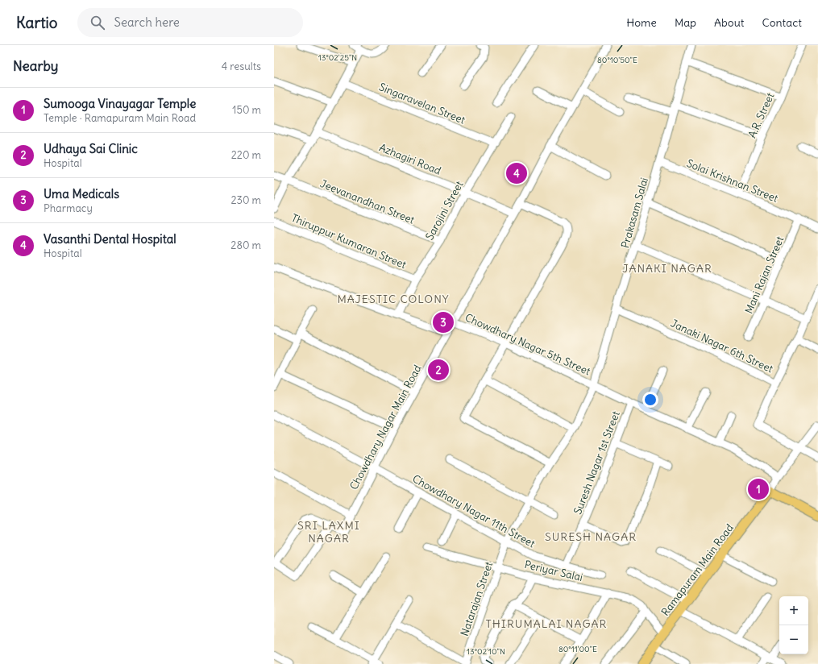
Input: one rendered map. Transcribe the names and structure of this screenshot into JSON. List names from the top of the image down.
{
  "streets": {
    "main road": ["Ramapuram Main Road"],
    "street": [
      "Singaravelan Street",
      "A.R. Street",
      "Azhagiri Road",
      "Solai Krishnan Street",
      "Jeevanandhan Street",
      "Sarojini Street",
      "Prakasam Salai",
      "Thiruppur Kumaran Street",
      "Mani Rajan Street",
      "Chowdhary Nagar 5th Street",
      "Janaki Nagar 6th Street",
      "Chowdhary Nagar Main Road",
      "Suresh Nagar 1st Street",
      "Chowdhary Nagar 11th Street",
      "Periyar Salai",
      "Natarajan Street"
    ]
  },
  "crossings": [
    ["Singaravelan Street", "Sarojini Street"],
    ["A.R. Street", "Solai Krishnan Street"],
    ["Azhagiri Road", "Sarojini Street"],
    ["Azhagiri Road", "Chowdhary Nagar Main Road"],
    ["Solai Krishnan Street", "Prakasam Salai"],
    ["Solai Krishnan Street", "Mani Rajan Street"],
    ["Jeevanandhan Street", "Sarojini Street"],
    ["Sarojini Street", "Thiruppur Kumaran Street"],
    ["Prakasam Salai", "Chowdhary Nagar 5th Street"],
    ["Prakasam Salai", "Janaki Nagar 6th Street"],
    ["Prakasam Salai", "Natarajan Street"],
    ["Chowdhary Nagar 5th Street", "Chowdhary Nagar Main Road"],
    ["Chowdhary Nagar 5th Street", "Suresh Nagar 1st Street"],
    ["Chowdhary Nagar Main Road", "Chowdhary Nagar 11th Street"],
    ["Suresh Nagar 1st Street", "Chowdhary Nagar 11th Street"],
    ["Chowdhary Nagar 11th Street", "Natarajan Street"],
    ["Ramapuram Main Road", "Periyar Salai"],
    ["Periyar Salai", "Natarajan Street"]
  ],
  "districts": [
    "JANAKI NAGAR",
    "MAJESTIC COLONY",
    "SRI LAXMI NAGAR",
    "SURESH NAGAR",
    "THIRUMALAI NAGAR"
  ],
  "page": {
    "header": "Kartio",
    "search": "Search here",
    "nav": [
      "Home",
      "Map",
      "About",
      "Contact"
    ],
    "heading": ["Nearby", "4 results"],
    "list": [
      {
        "mark": "1",
        "name": "Sumooga Vinayagar Temple",
        "note": "Temple · Ramapuram Main Road",
        "value": "150 m"
      },
      {
        "mark": "2",
        "name": "Udhaya Sai Clinic",
        "note": "Hospital",
        "value": "220 m"
      },
      {
        "mark": "3",
        "name": "Uma Medicals",
        "note": "Pharmacy",
        "value": "230 m"
      },
      {
        "mark": "4",
        "name": "Vasanthi Dental Hospital",
        "note": "Hospital",
        "value": "280 m"
      }
    ],
    "pins": [
      "4",
      "3",
      "2",
      "1"
    ],
    "map_buttons": ["+", "−"]
  },
  "coordinates": [
    "13°02'25\"N",
    "80°10'50\"E",
    "80°11'00\"E",
    "13°02'10\"N"
  ]
}
